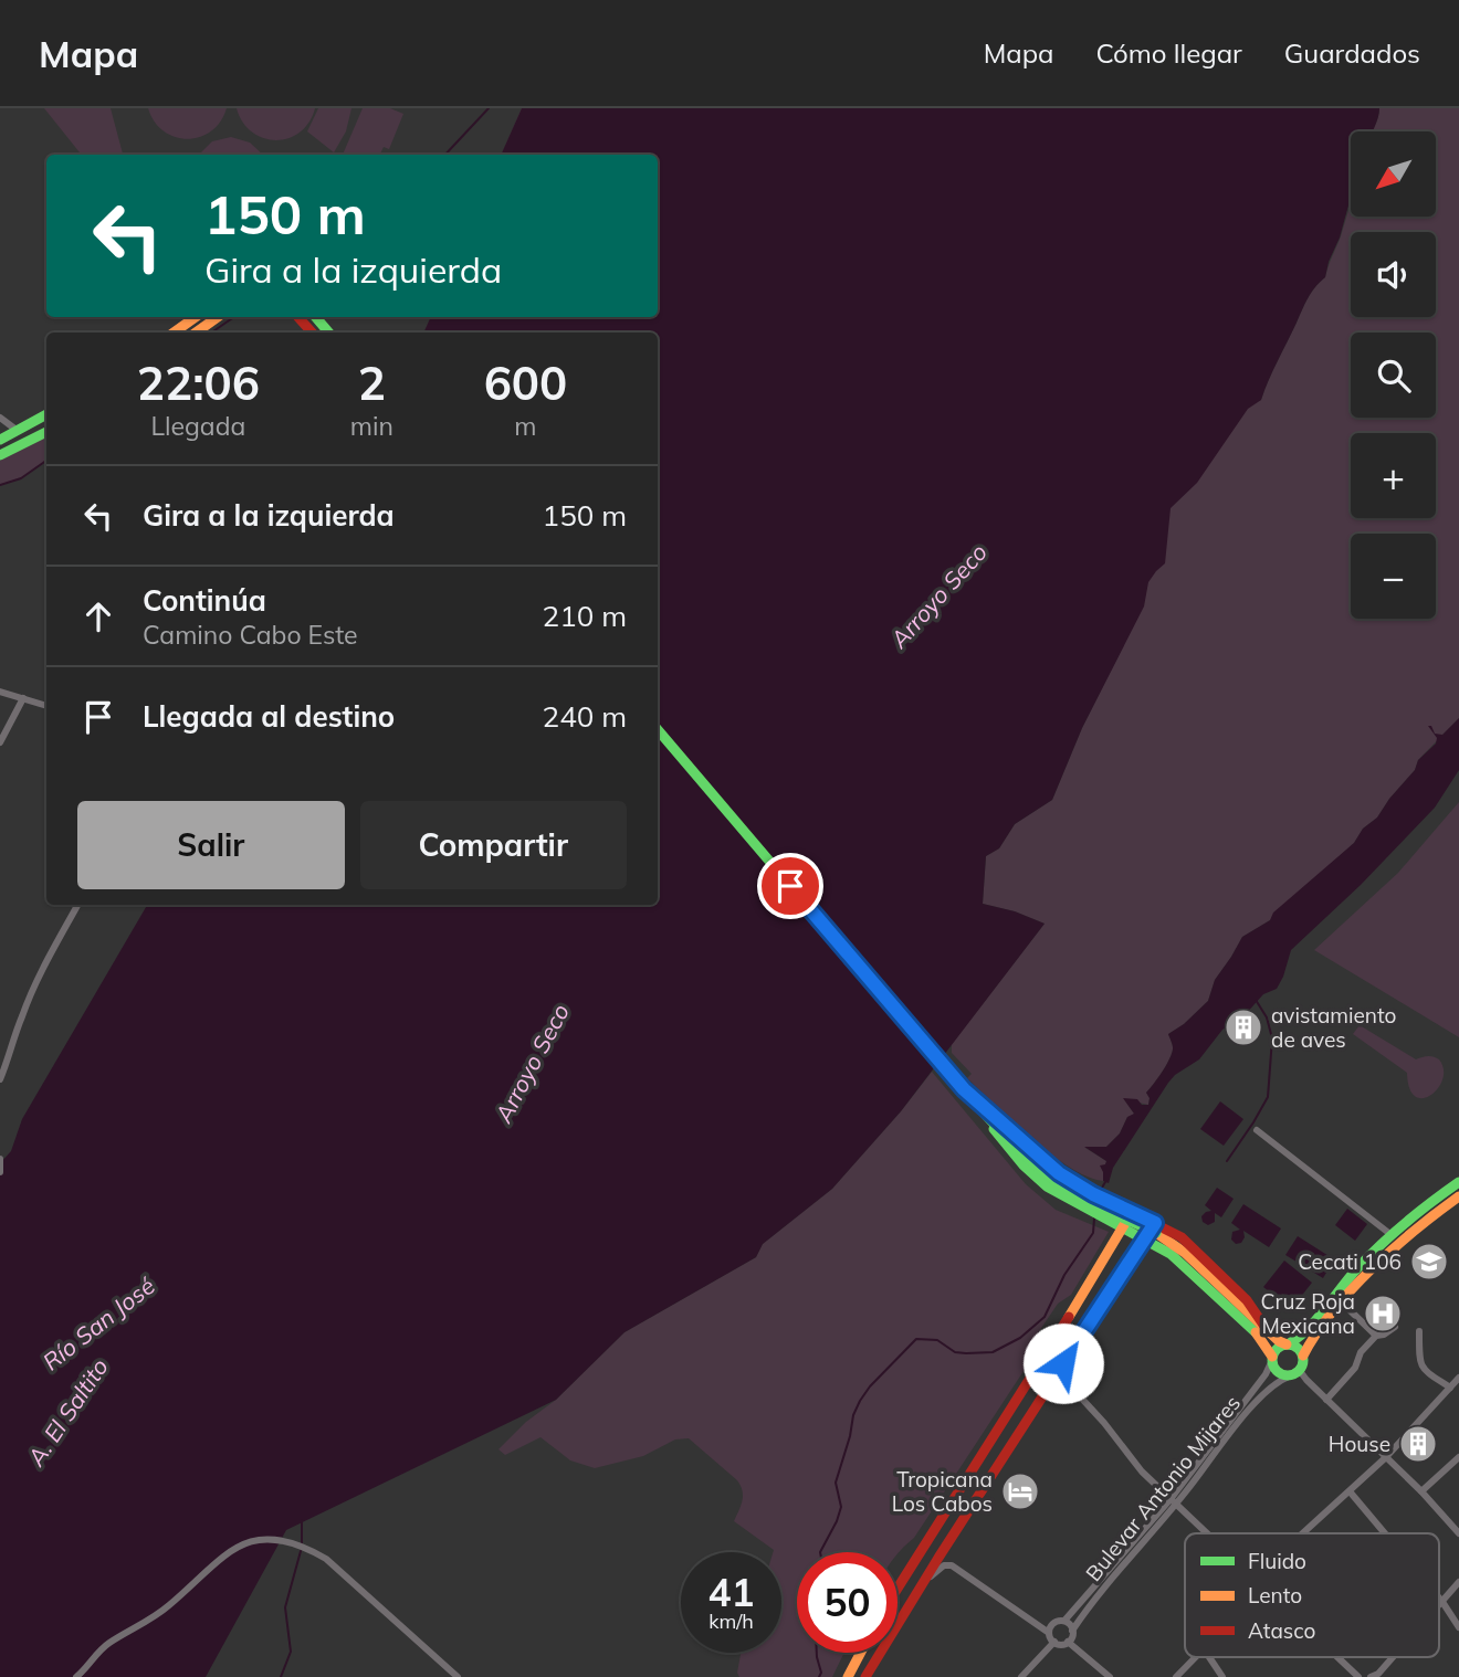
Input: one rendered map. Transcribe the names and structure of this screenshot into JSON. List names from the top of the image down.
{
  "streets": {
    "street": ["Bulevar Antonio Mijares"]
  },
  "water": ["Arroyo Seco", "Río San José", "A. El Saltito"],
  "places": {
    "building": ["avistamiento de aves", "House"],
    "school or university": ["Cecati 106"],
    "hospital": ["Cruz Roja Mexicana"],
    "hotel": ["Tropicana Los Cabos"]
  },
  "legend": ["Fluido", "Lento", "Atasco"],
  "north": "bottom left",
  "page": {
    "header": "Mapa",
    "nav": ["Mapa", "Cómo llegar", "Guardados"],
    "map_buttons": ["+", "−"],
    "turn": ["150 m", "Gira a la izquierda"],
    "eta": [
      "22:06",
      "Llegada",
      "2",
      "min",
      "600",
      "m"
    ],
    "list": [
      {
        "name": "Gira a la izquierda",
        "value": "150 m"
      },
      {
        "name": "Continúa",
        "note": "Camino Cabo Este",
        "value": "210 m"
      },
      {
        "name": "Llegada al destino",
        "value": "240 m"
      }
    ],
    "buttons": ["Salir", "Compartir"],
    "speed": "41 km/h",
    "limit": "50"
  }
}
